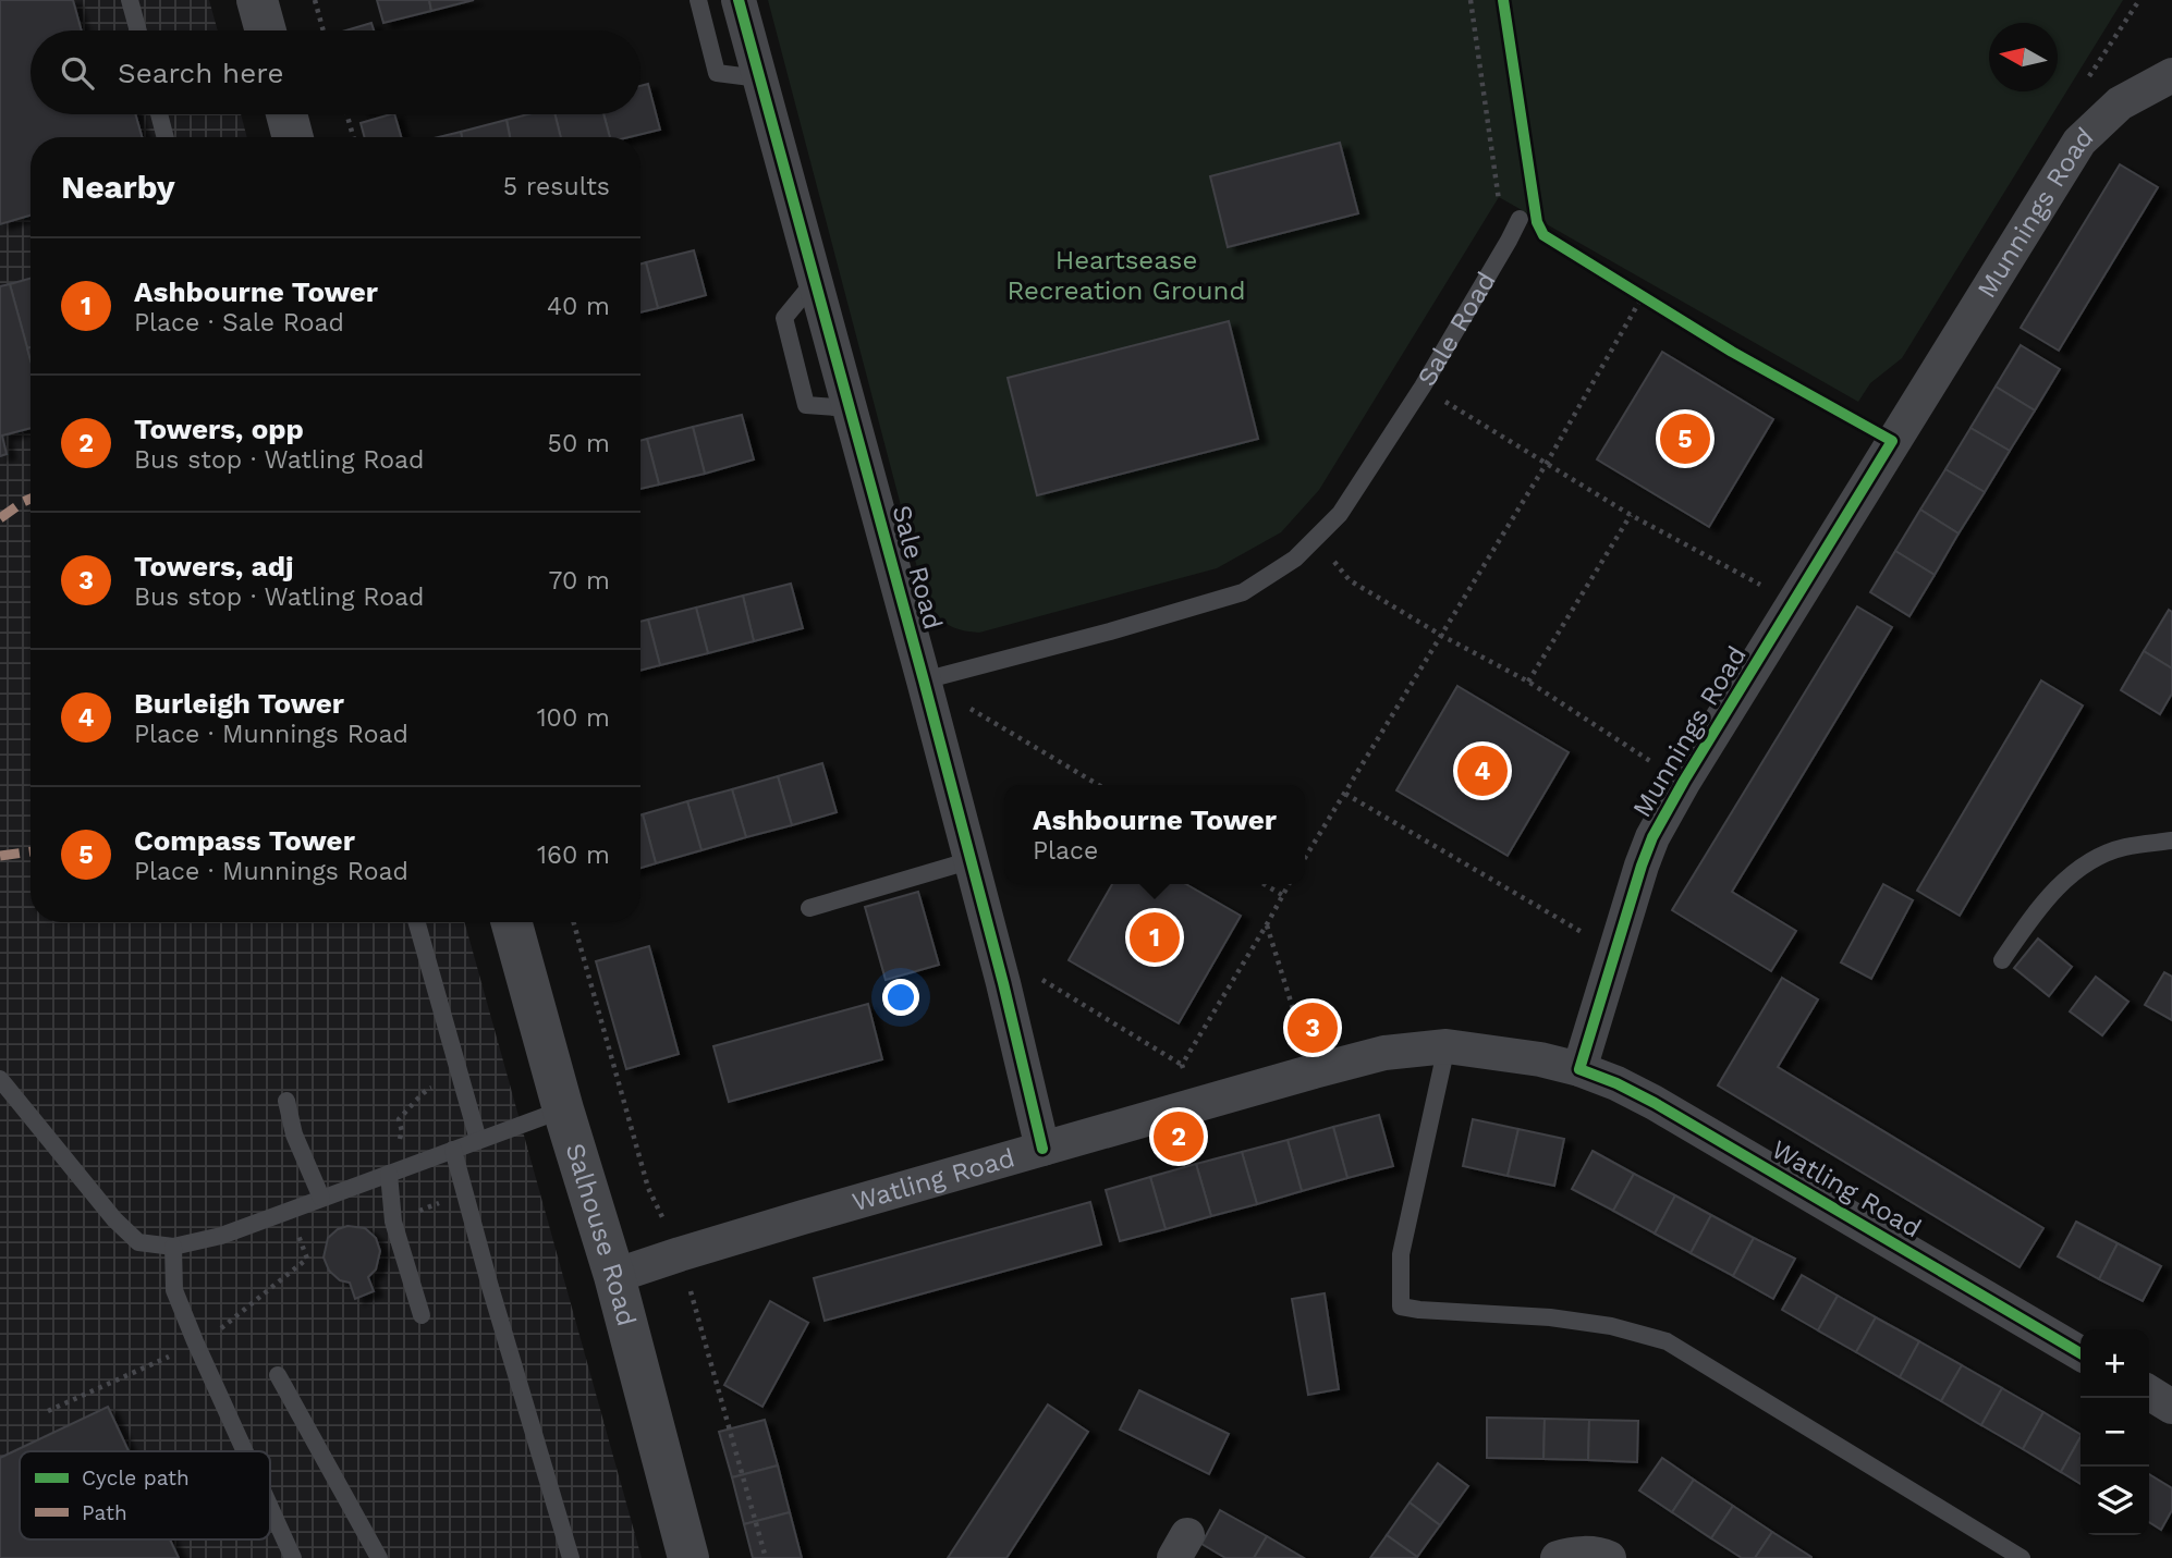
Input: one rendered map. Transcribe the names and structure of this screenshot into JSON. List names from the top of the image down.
{
  "streets": {
    "street": [
      "Munnings Road",
      "Sale Road",
      "Watling Road",
      "Salhouse Road"
    ]
  },
  "crossings": [
    ["Munnings Road", "Watling Road"],
    ["Sale Road", "Watling Road"],
    ["Watling Road", "Salhouse Road"]
  ],
  "parks": ["Heartsease Recreation Ground"],
  "legend": ["Cycle path", "Path"],
  "north": "left",
  "page": {
    "search": "Search here",
    "heading": ["Nearby", "5 results"],
    "list": [
      {
        "mark": "1",
        "name": "Ashbourne Tower",
        "note": "Place · Sale Road",
        "value": "40 m"
      },
      {
        "mark": "2",
        "name": "Towers, opp",
        "note": "Bus stop · Watling Road",
        "value": "50 m"
      },
      {
        "mark": "3",
        "name": "Towers, adj",
        "note": "Bus stop · Watling Road",
        "value": "70 m"
      },
      {
        "mark": "4",
        "name": "Burleigh Tower",
        "note": "Place · Munnings Road",
        "value": "100 m"
      },
      {
        "mark": "5",
        "name": "Compass Tower",
        "note": "Place · Munnings Road",
        "value": "160 m"
      }
    ],
    "pins": [
      "5",
      "4",
      "1",
      "3",
      "2"
    ],
    "popup": ["Ashbourne Tower", "Place"],
    "map_buttons": ["+", "−"]
  }
}
